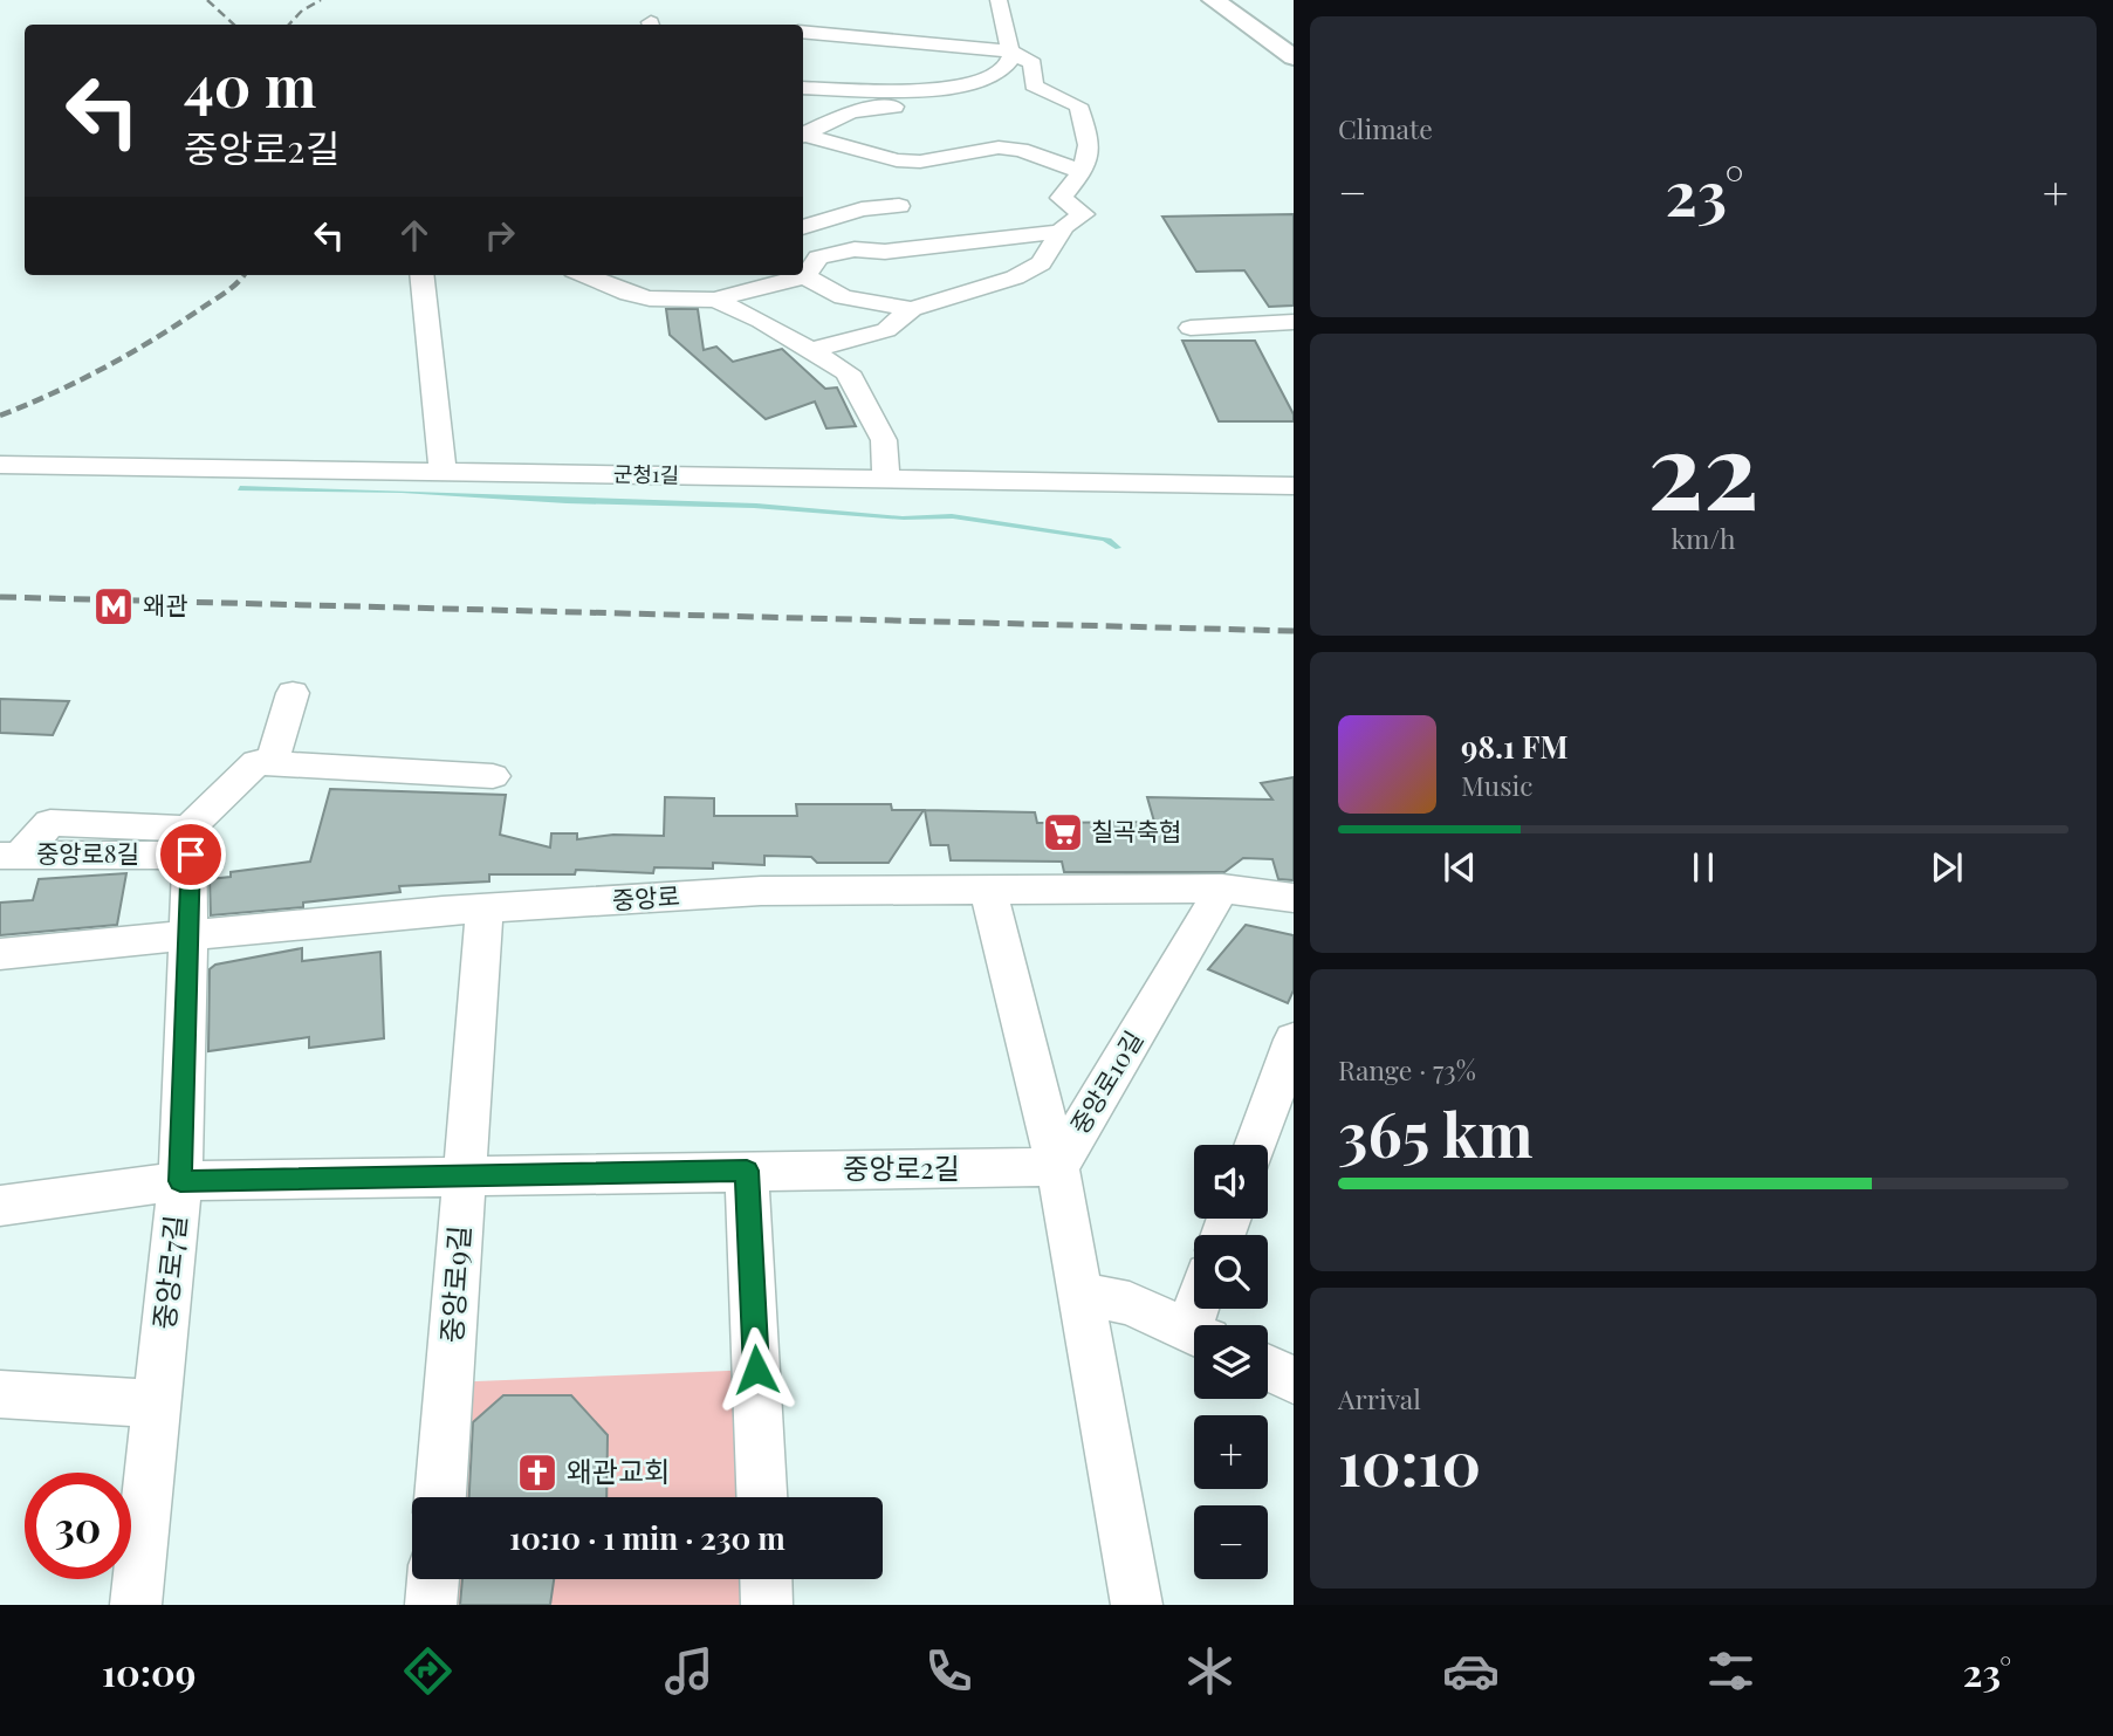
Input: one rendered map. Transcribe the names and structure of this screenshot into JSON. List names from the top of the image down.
{
  "streets": {
    "street": [
      "군청1길",
      "중앙로8길",
      "중앙로",
      "중앙로10길",
      "중앙로2길",
      "중앙로7길",
      "중앙로9길"
    ]
  },
  "crossings": [
    ["중앙로", "중앙로10길"],
    ["중앙로", "중앙로7길"],
    ["중앙로", "중앙로9길"],
    ["중앙로10길", "중앙로2길"],
    ["중앙로2길", "중앙로7길"],
    ["중앙로2길", "중앙로9길"]
  ],
  "places": {
    "metro station": ["왜관"],
    "supermarket": ["칠곡축협"],
    "church": ["왜관교회"]
  },
  "page": {
    "tile": [
      "Climate",
      ["22", "km/h"],
      ["Range · 73%", "365 km"],
      ["Arrival", "10:10"]
    ],
    "turn": ["40 m", "중앙로2길"],
    "heat": ["−", "23°", "+"],
    "song": ["98.1 FM", "Music"],
    "map_buttons": ["+", "−"],
    "limit": "30",
    "trip": "10:10 · 1 min · 230 m",
    "tabs": ["10:09", "23°"]
  }
}
